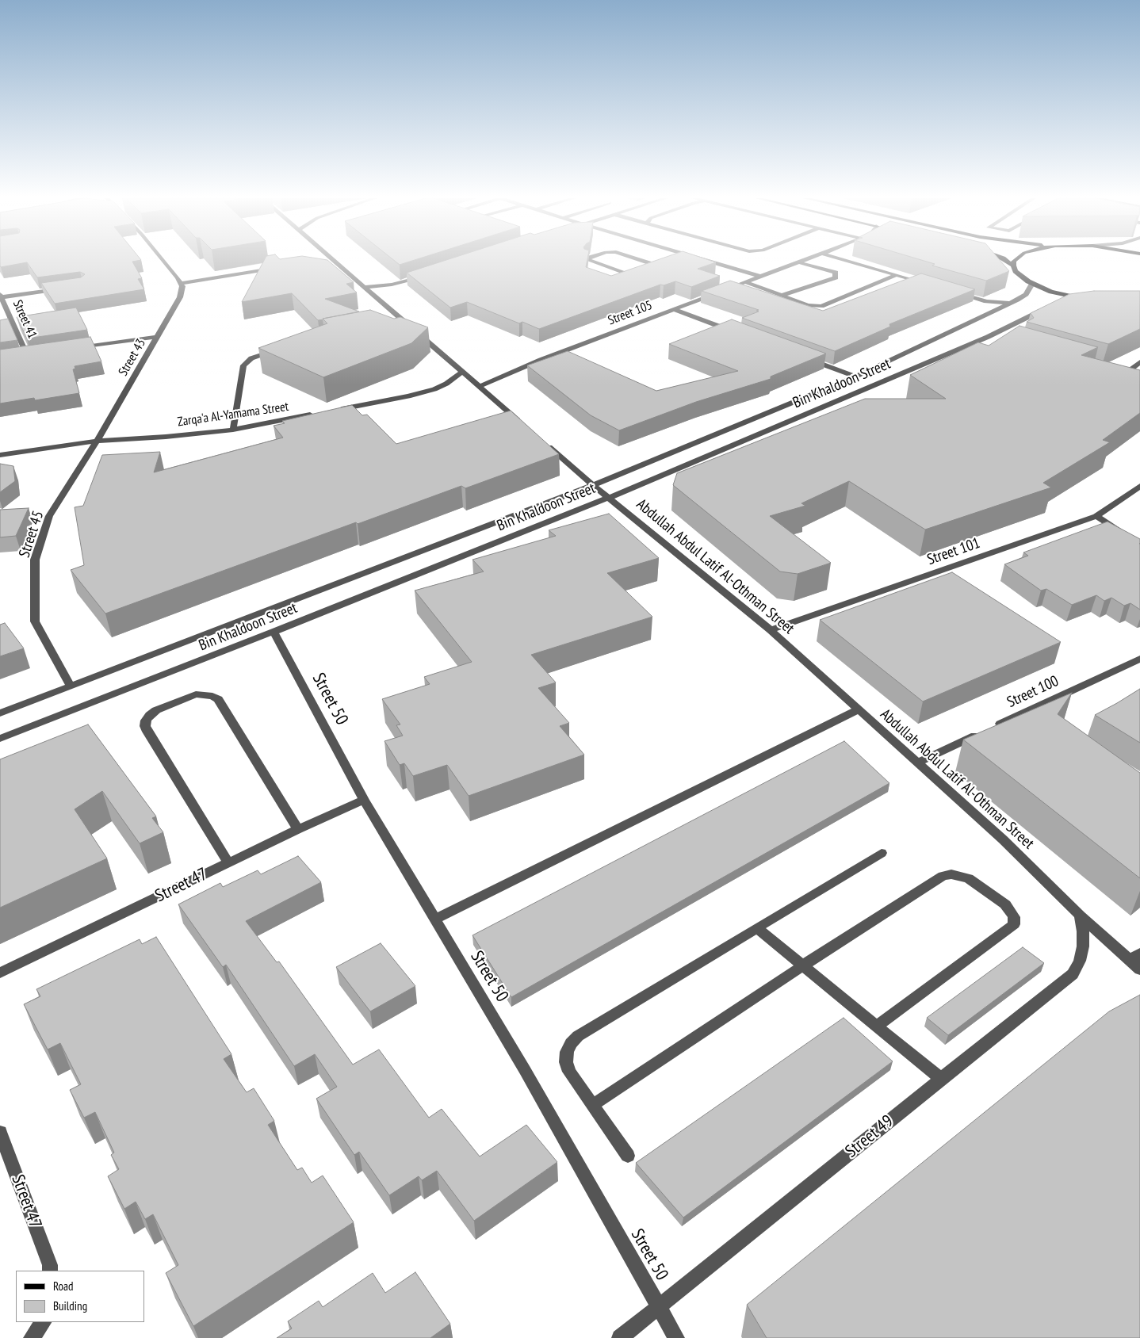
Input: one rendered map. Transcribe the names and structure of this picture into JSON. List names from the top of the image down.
{
  "streets": {
    "street": [
      "Street 105",
      "Street 41",
      "Street 43",
      "Bin Khaldoon Street",
      "Zarqa'a Al-Yamama Street",
      "Street 45",
      "Street 101",
      "Abdullah Abdul Latif Al-Othman Street",
      "Street 100",
      "Street 50",
      "Street 47",
      "Street 49"
    ]
  },
  "crossings": [
    ["Street 43", "Zarqa'a Al-Yamama Street"],
    ["Street 43", "Street 45"],
    ["Bin Khaldoon Street", "Street 45"],
    ["Bin Khaldoon Street", "Abdullah Abdul Latif Al-Othman Street"],
    ["Bin Khaldoon Street", "Street 50"],
    ["Zarqa'a Al-Yamama Street", "Street 45"],
    ["Street 101", "Abdullah Abdul Latif Al-Othman Street"],
    ["Abdullah Abdul Latif Al-Othman Street", "Street 100"],
    ["Abdullah Abdul Latif Al-Othman Street", "Street 49"],
    ["Street 50", "Street 47"],
    ["Street 50", "Street 49"]
  ],
  "legend": ["Road", "Building"]
}
